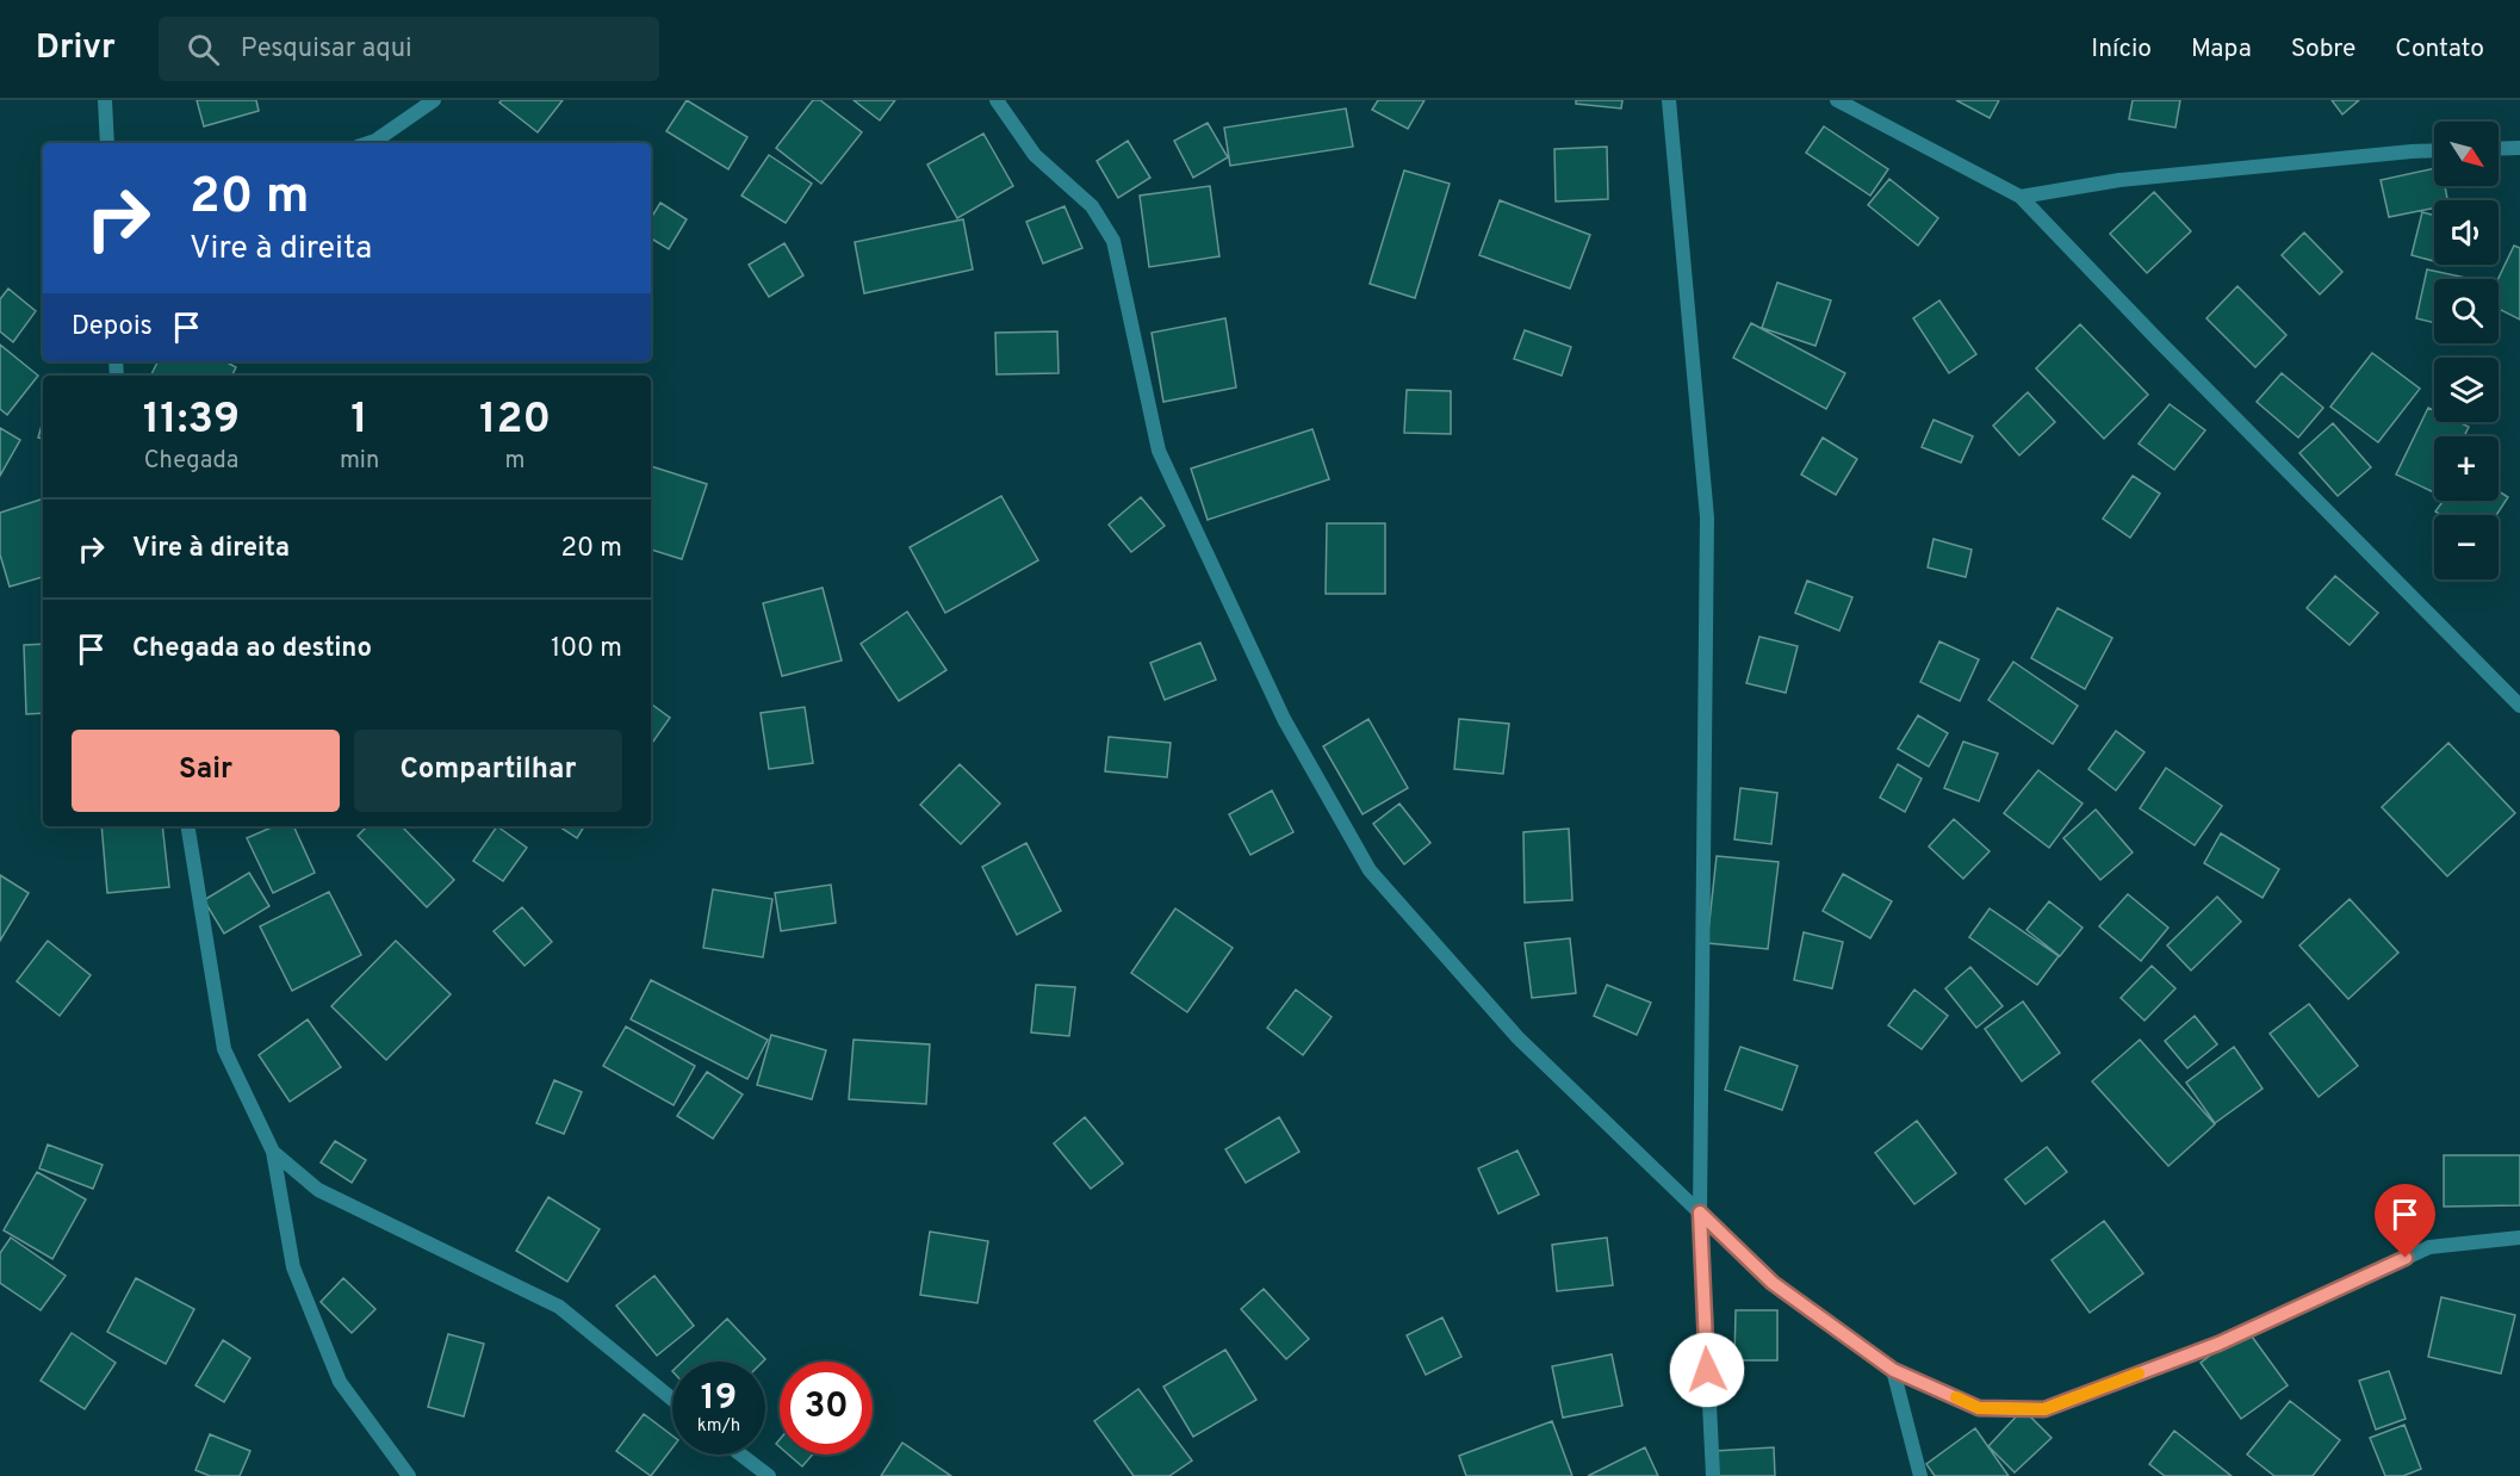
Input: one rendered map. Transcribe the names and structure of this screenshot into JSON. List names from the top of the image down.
{
  "north": "bottom right",
  "page": {
    "header": "Drivr",
    "search": "Pesquisar aqui",
    "nav": [
      "Início",
      "Mapa",
      "Sobre",
      "Contato"
    ],
    "map_buttons": ["+", "−"],
    "turn": ["20 m", "Vire à direita"],
    "then": "Depois",
    "eta": [
      "11:39",
      "Chegada",
      "1",
      "min",
      "120",
      "m"
    ],
    "list": [
      {
        "name": "Vire à direita",
        "value": "20 m"
      },
      {
        "name": "Chegada ao destino",
        "value": "100 m"
      }
    ],
    "buttons": ["Sair", "Compartilhar"],
    "speed": "19 km/h",
    "limit": "30"
  }
}
